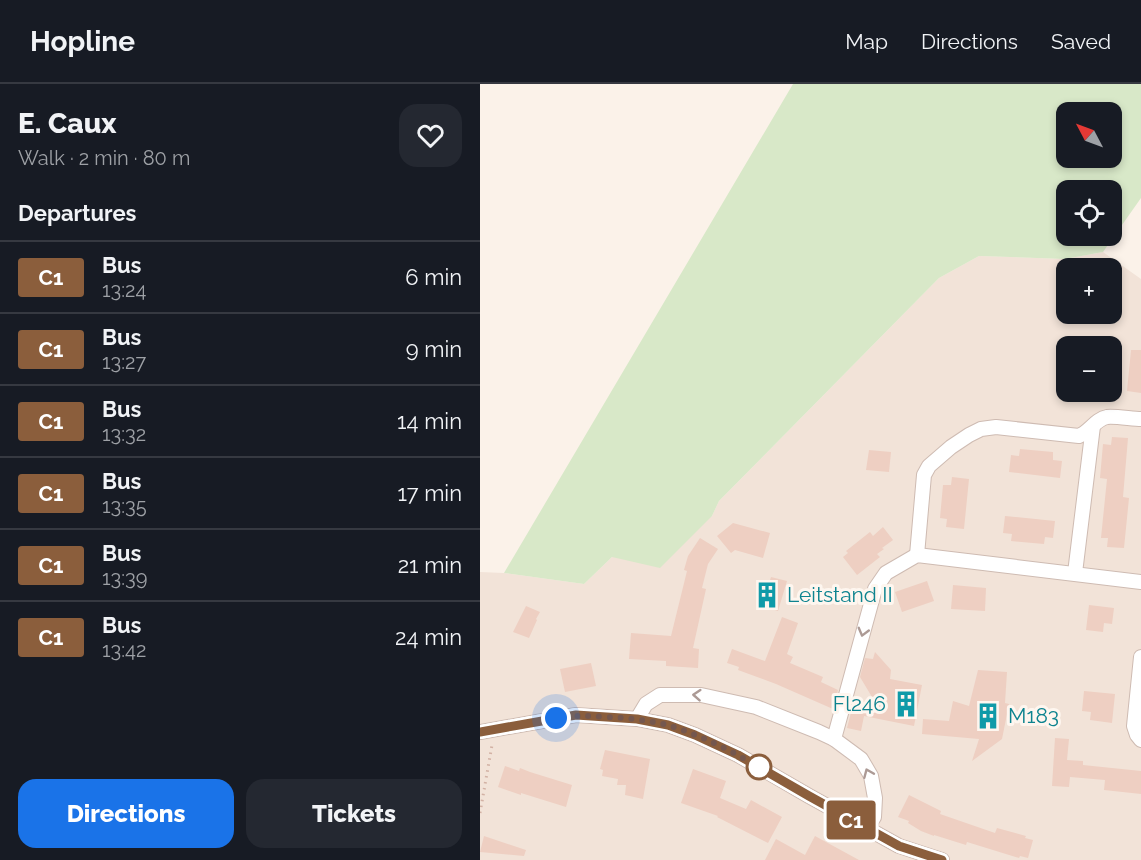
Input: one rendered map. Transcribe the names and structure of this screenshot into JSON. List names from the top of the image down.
{
  "places": {
    "building": ["Leitstand II", "Fl246", "M183"]
  },
  "lines": ["bus line C1"],
  "north": "top left",
  "page": {
    "header": "Hopline",
    "nav": ["Map", "Directions", "Saved"],
    "heading": [
      ["E. Caux", "Walk · 2 min · 80 m"],
      "Departures"
    ],
    "on_map": "C1",
    "map_buttons": ["+", "−"],
    "list": [
      {
        "mark": "C1",
        "name": "Bus",
        "note": "13:24",
        "value": "6 min"
      },
      {
        "mark": "C1",
        "name": "Bus",
        "note": "13:27",
        "value": "9 min"
      },
      {
        "mark": "C1",
        "name": "Bus",
        "note": "13:32",
        "value": "14 min"
      },
      {
        "mark": "C1",
        "name": "Bus",
        "note": "13:35",
        "value": "17 min"
      },
      {
        "mark": "C1",
        "name": "Bus",
        "note": "13:39",
        "value": "21 min"
      },
      {
        "mark": "C1",
        "name": "Bus",
        "note": "13:42",
        "value": "24 min"
      }
    ],
    "buttons": ["Directions", "Tickets"]
  }
}
